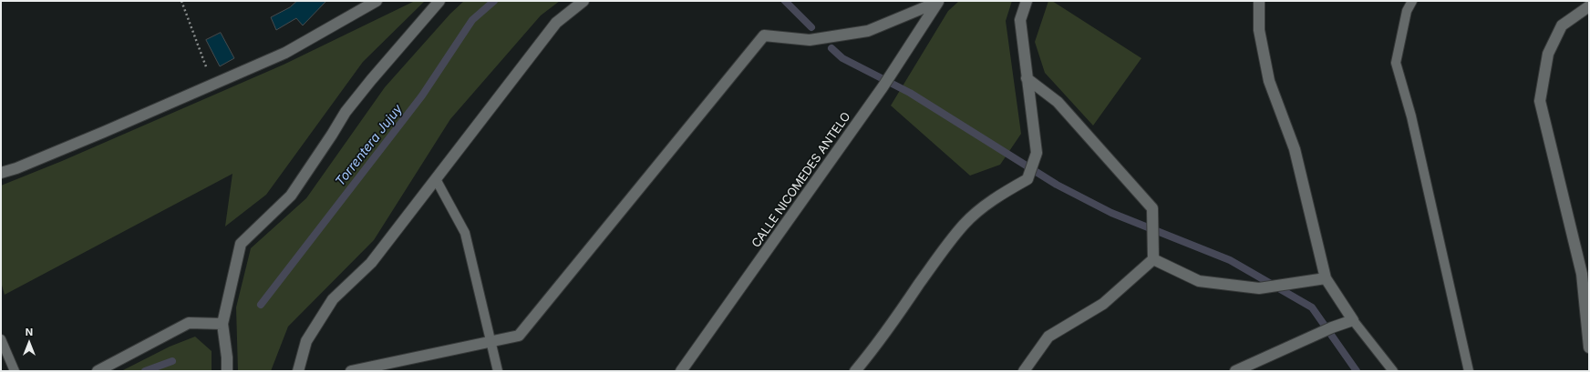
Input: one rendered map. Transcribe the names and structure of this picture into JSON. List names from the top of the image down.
{
  "streets": {
    "street": ["CALLE NICOMEDES ANTELO"]
  },
  "water": ["Torrentera Jujuy"],
  "north": "top"
}
